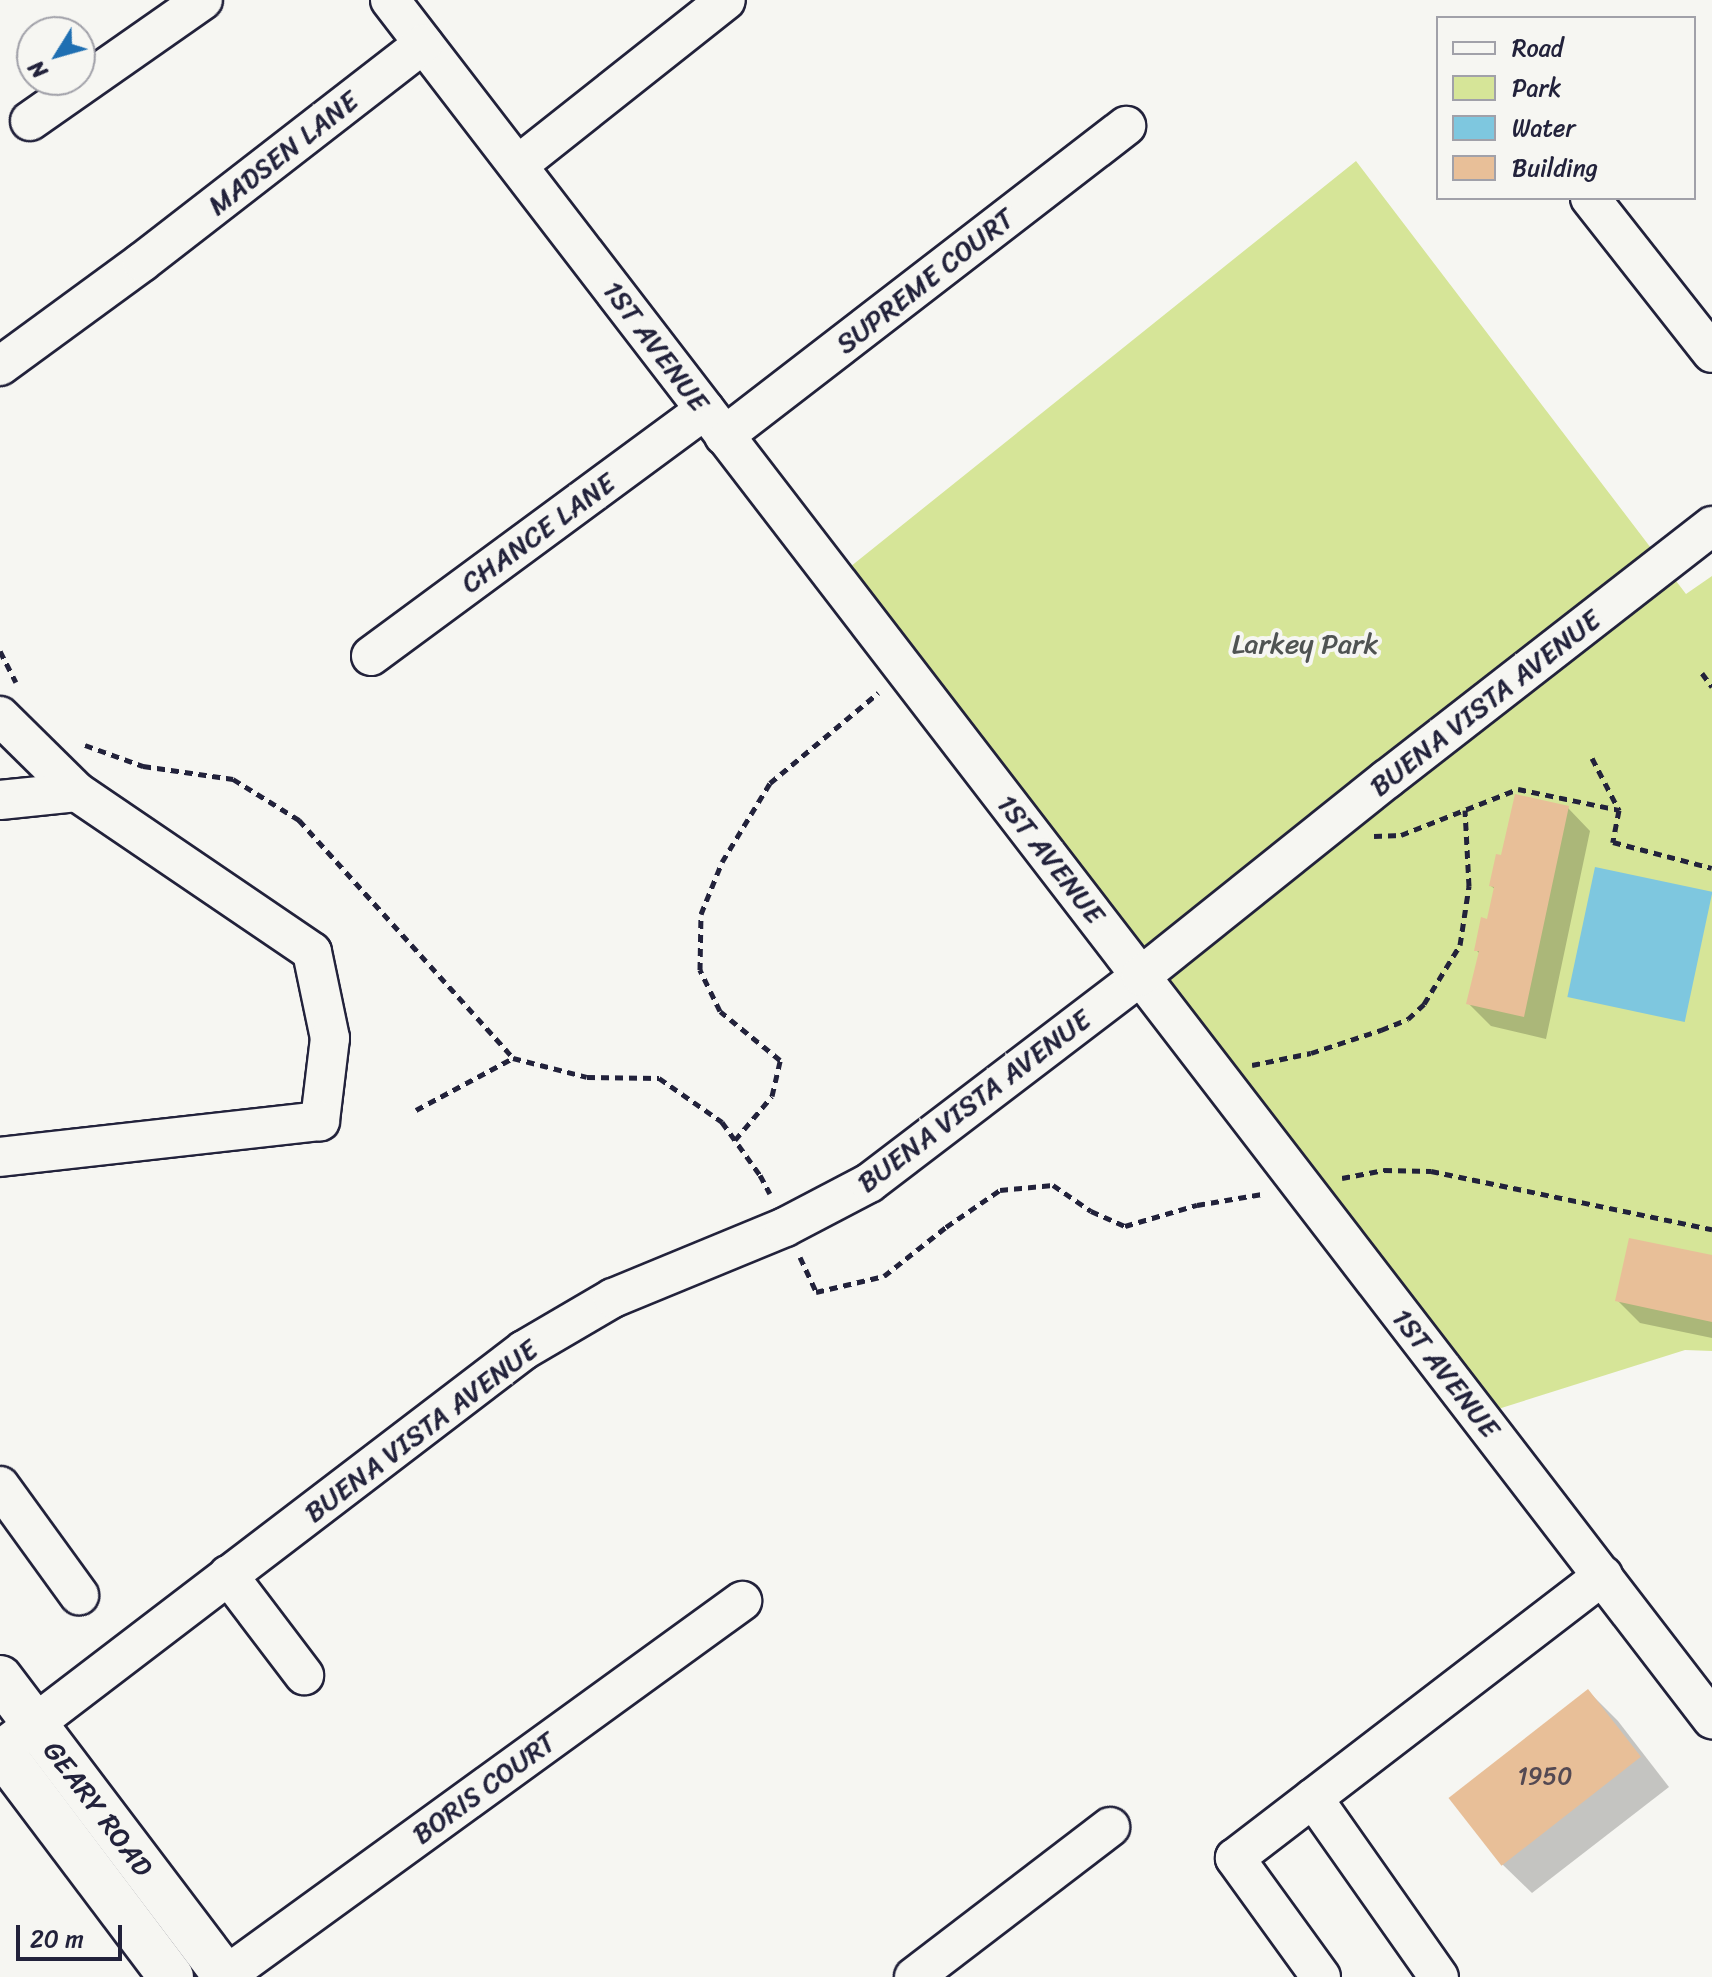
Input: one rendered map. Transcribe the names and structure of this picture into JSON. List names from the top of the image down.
{
  "streets": {
    "main road": ["GEARY ROAD"],
    "street": [
      "MADSEN LANE",
      "SUPREME COURT",
      "1ST AVENUE",
      "CHANCE LANE",
      "BUENA VISTA AVENUE",
      "BORIS COURT"
    ]
  },
  "crossings": [
    ["MADSEN LANE", "1ST AVENUE"],
    ["SUPREME COURT", "1ST AVENUE"],
    ["SUPREME COURT", "CHANCE LANE"],
    ["1ST AVENUE", "CHANCE LANE"],
    ["1ST AVENUE", "BUENA VISTA AVENUE"],
    ["BUENA VISTA AVENUE", "GEARY ROAD"],
    ["BORIS COURT", "GEARY ROAD"]
  ],
  "parks": ["Larkey Park"],
  "house_numbers": ["1950"],
  "legend": [
    "Road",
    "Park",
    "Water",
    "Building"
  ],
  "scale_bar": "20 m",
  "north": "bottom left"
}
